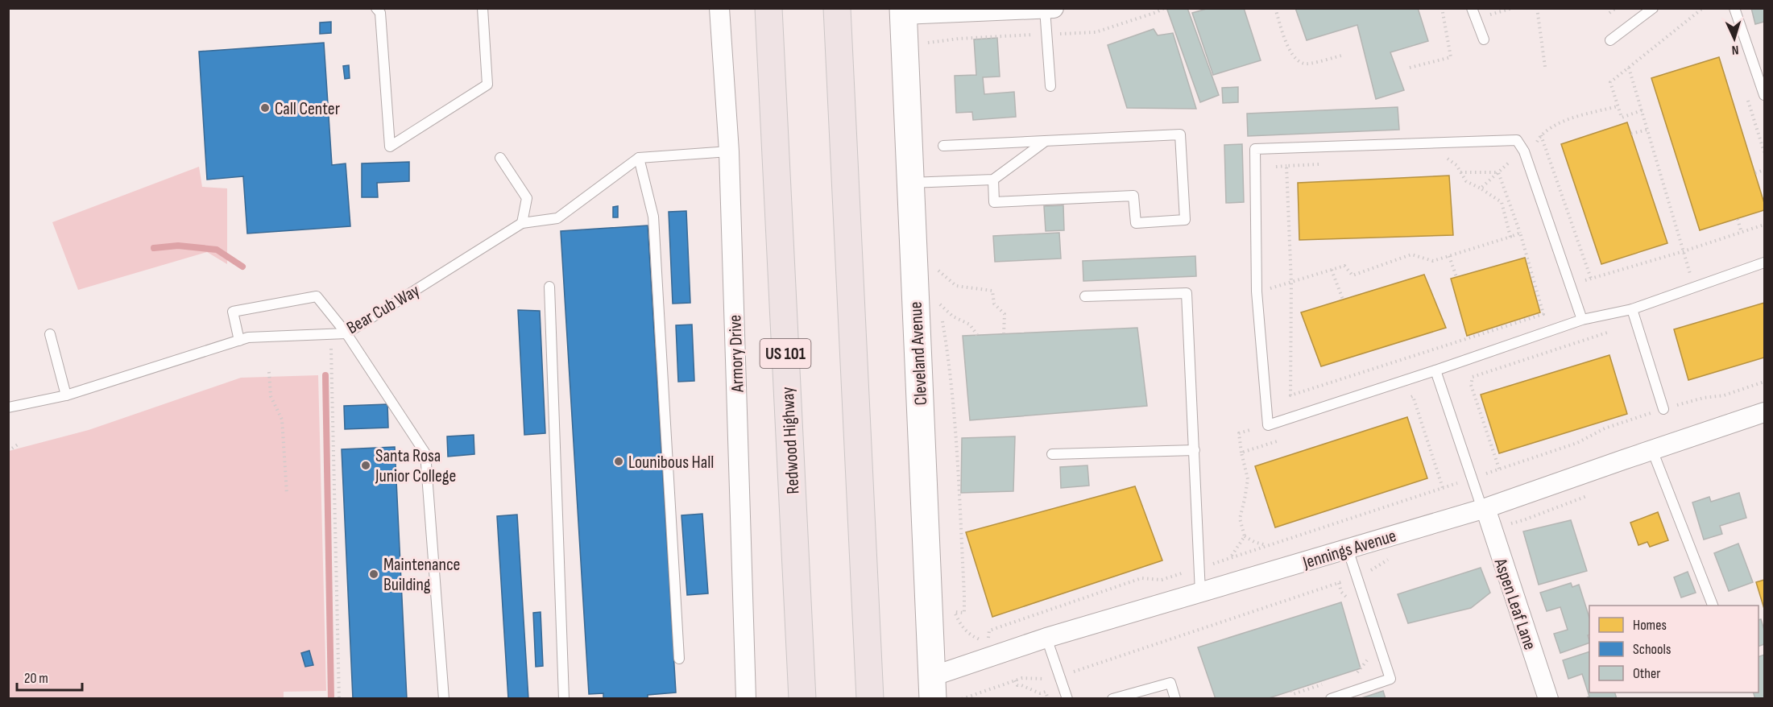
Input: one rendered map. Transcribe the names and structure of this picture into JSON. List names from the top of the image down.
{
  "streets": {
    "highway": ["US 101", "Redwood Highway"],
    "street": [
      "Armory Drive",
      "Cleveland Avenue",
      "Jennings Avenue",
      "Aspen Leaf Lane"
    ],
    "lane": ["Bear Cub Way"]
  },
  "crossings": [
    ["Cleveland Avenue", "Jennings Avenue"],
    ["Jennings Avenue", "Aspen Leaf Lane"]
  ],
  "places": [
    "Call Center",
    "Lounibous Hall",
    "Santa Rosa Junior College",
    "Maintenance Building"
  ],
  "legend": ["Homes", "Schools", "Other"],
  "scale_bar": "20 m",
  "north": "bottom"
}
